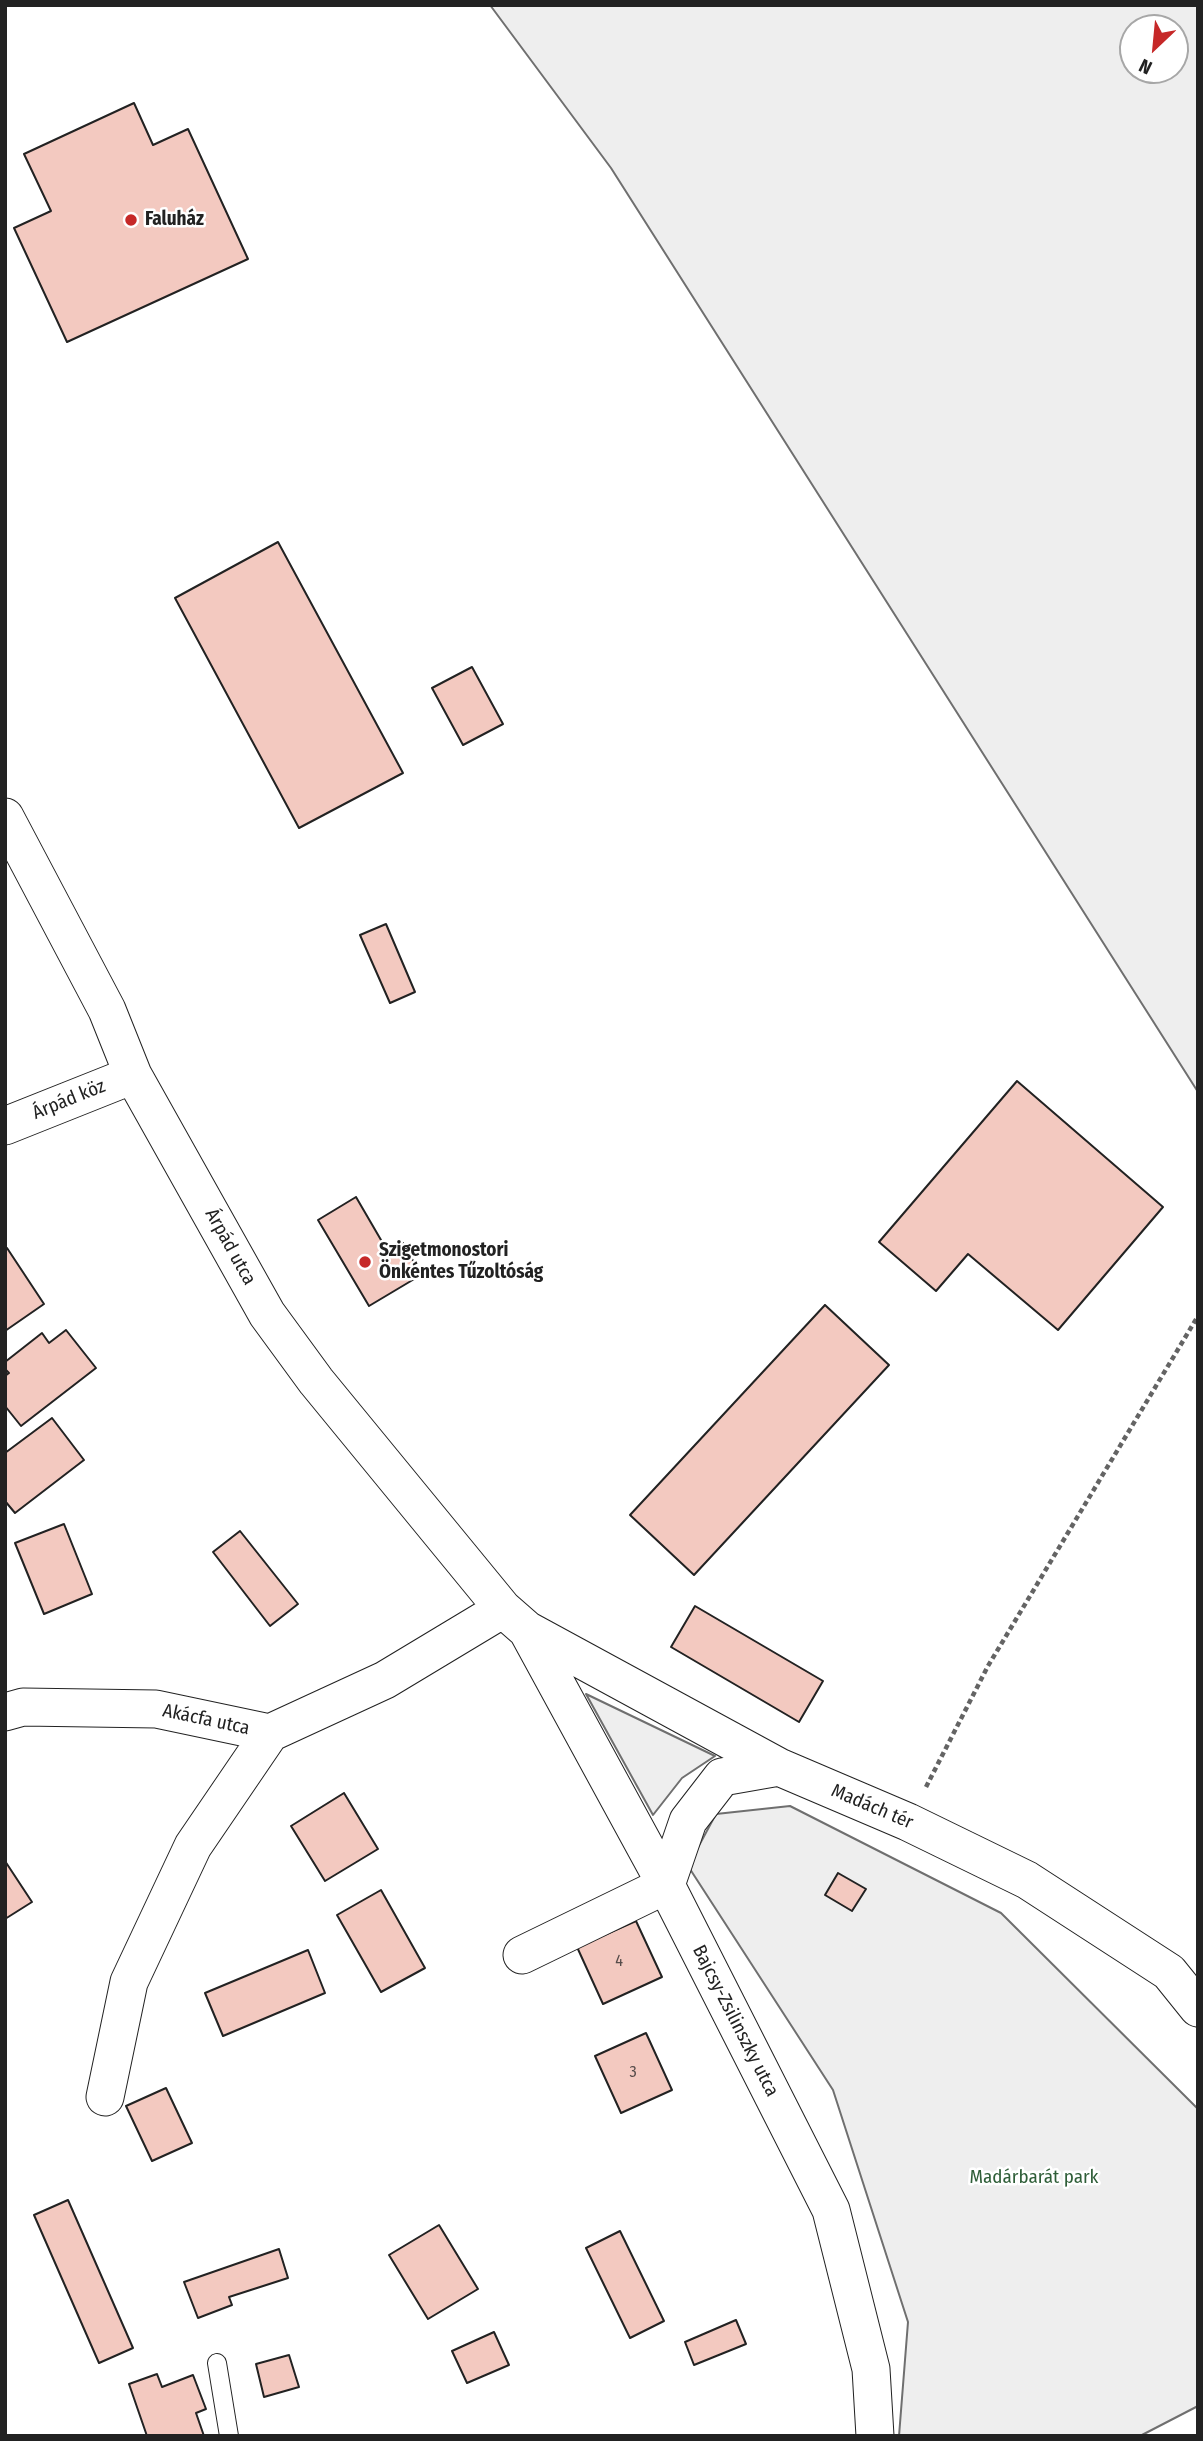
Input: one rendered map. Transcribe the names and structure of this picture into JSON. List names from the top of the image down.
{
  "streets": {
    "street": [
      "Árpád köz",
      "Árpád utca",
      "Akácfa utca",
      "Madách tér",
      "Bajcsy-Zsilinszky utca"
    ]
  },
  "crossings": [
    ["Árpád köz", "Árpád utca"],
    ["Árpád utca", "Akácfa utca"],
    ["Árpád utca", "Madách tér"],
    ["Árpád utca", "Bajcsy-Zsilinszky utca"],
    ["Akácfa utca", "Madách tér"],
    ["Akácfa utca", "Bajcsy-Zsilinszky utca"],
    ["Madách tér", "Bajcsy-Zsilinszky utca"]
  ],
  "parks": ["Madárbarát park"],
  "places": ["Faluház", "Szigetmonostori Önkéntes Tűzoltóság"],
  "house_numbers": ["4", "3"],
  "north": "bottom left"
}
